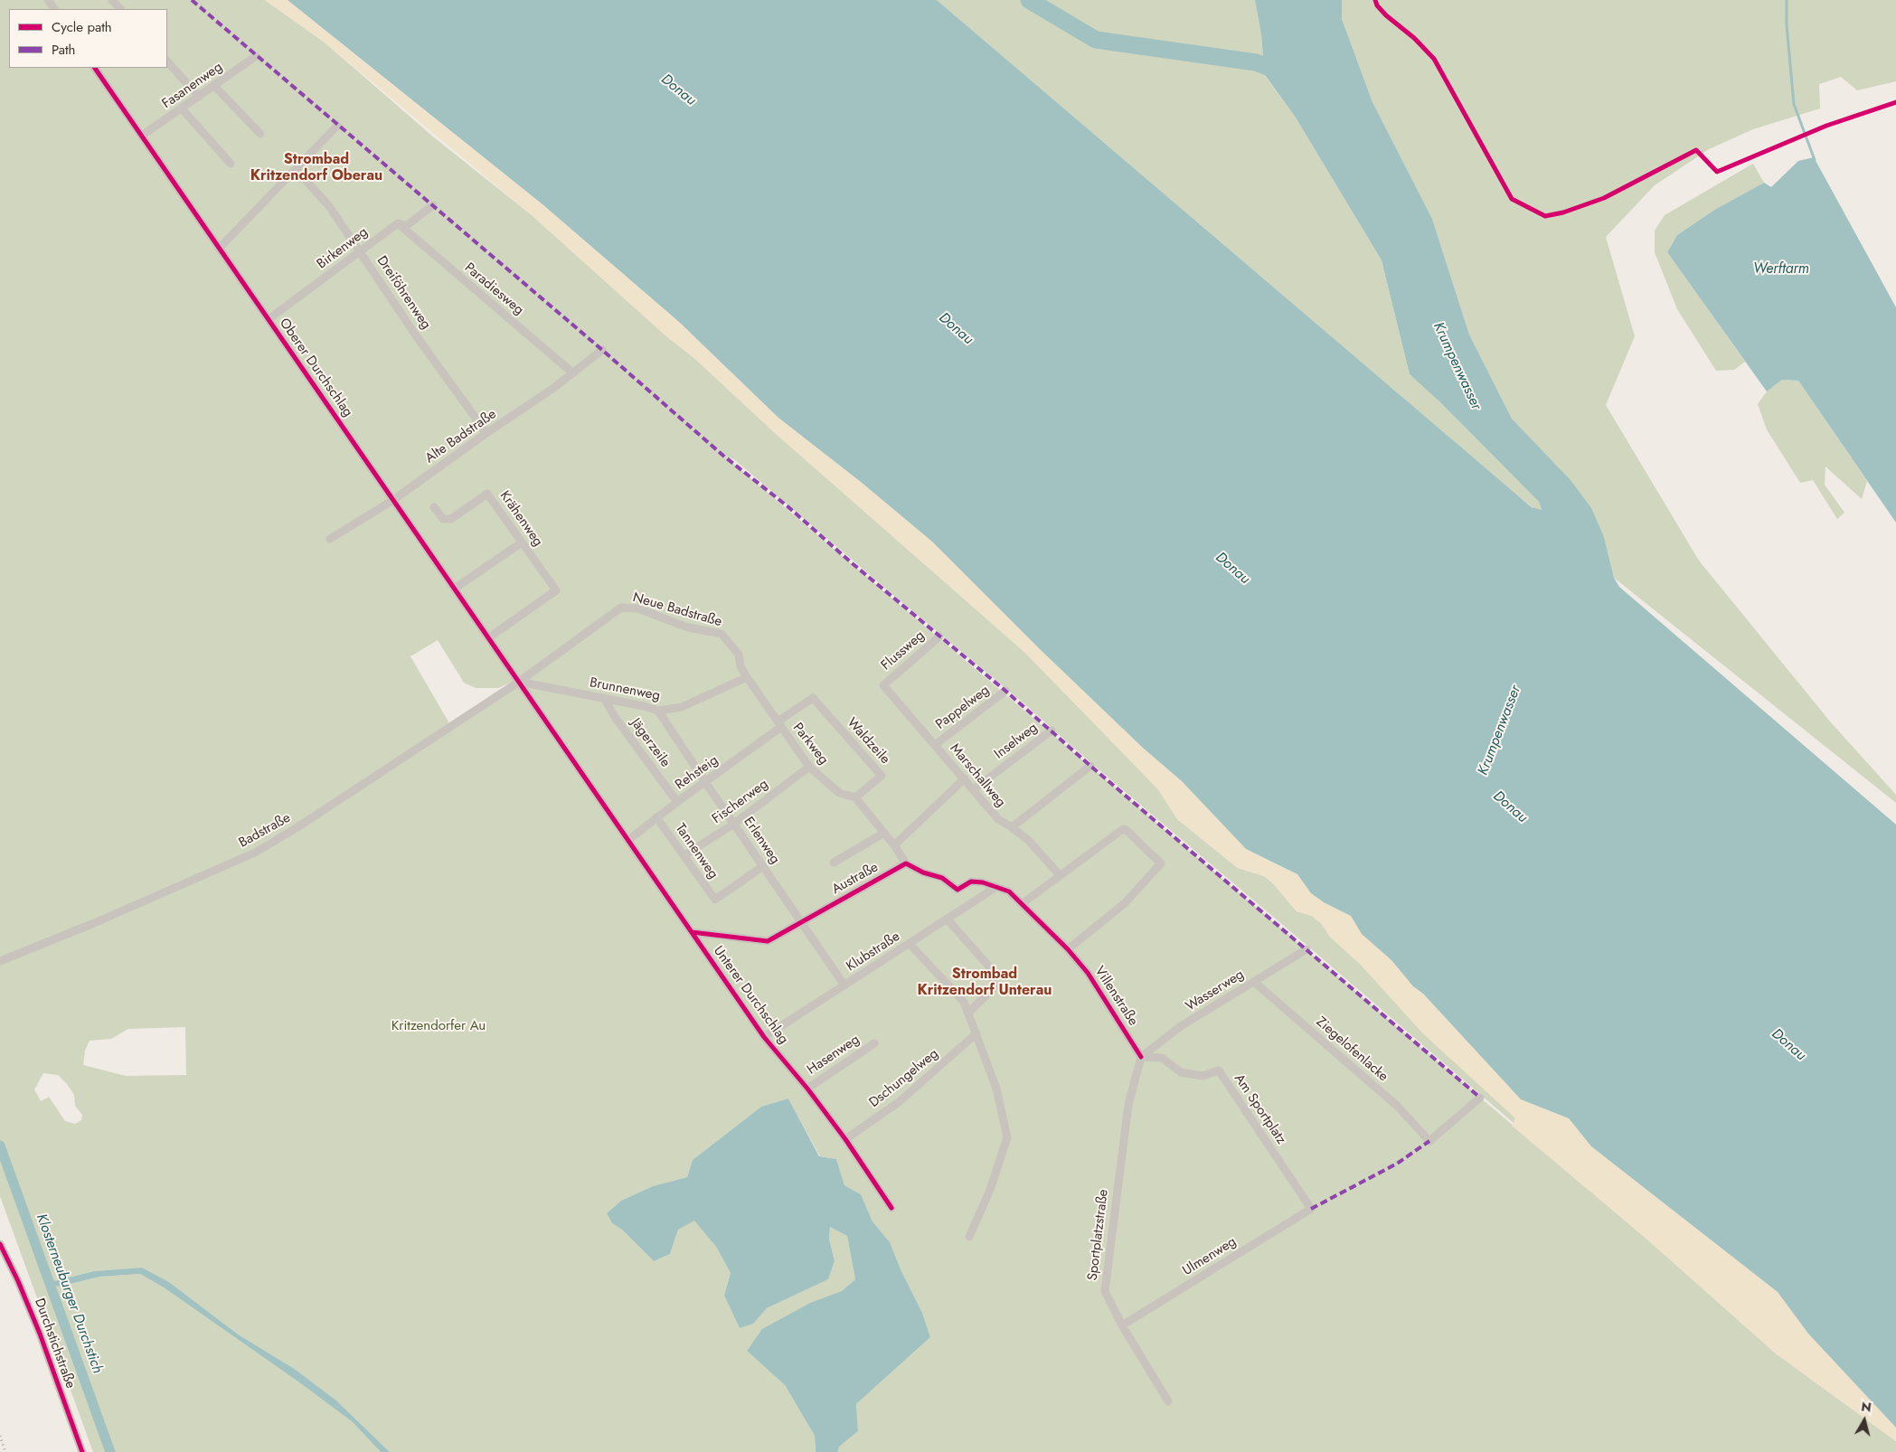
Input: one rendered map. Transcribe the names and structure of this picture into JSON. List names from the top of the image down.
{
  "streets": {
    "street": [
      "Fasanenweg",
      "Birkenweg",
      "Paradiesweg",
      "Dreiföhrenweg",
      "Oberer Durchschlag",
      "Alte Badstraße",
      "Krähenweg",
      "Neue Badstraße",
      "Flussweg",
      "Brunnenweg",
      "Pappelweg",
      "Waldzeile",
      "Inselweg",
      "Jägerzeile",
      "Parkweg",
      "Rehsteig",
      "Marschallweg",
      "Fischerweg",
      "Badstraße",
      "Erlenweg",
      "Tannenweg",
      "Austraße",
      "Klubstraße",
      "Wasserweg",
      "Unterer Durchschlag",
      "Villenstraße",
      "Ziegelofenlacke",
      "Hasenweg",
      "Dschungelweg",
      "Am Sportplatz",
      "Sportplatzstraße",
      "Ulmenweg",
      "Durchstichstraße"
    ]
  },
  "crossings": [
    ["Fasanenweg", "Oberer Durchschlag"],
    ["Birkenweg", "Paradiesweg"],
    ["Birkenweg", "Dreiföhrenweg"],
    ["Birkenweg", "Oberer Durchschlag"],
    ["Paradiesweg", "Alte Badstraße"],
    ["Dreiföhrenweg", "Alte Badstraße"],
    ["Oberer Durchschlag", "Alte Badstraße"],
    ["Oberer Durchschlag", "Krähenweg"],
    ["Oberer Durchschlag", "Neue Badstraße"],
    ["Oberer Durchschlag", "Brunnenweg"],
    ["Oberer Durchschlag", "Badstraße"],
    ["Oberer Durchschlag", "Unterer Durchschlag"],
    ["Neue Badstraße", "Brunnenweg"],
    ["Neue Badstraße", "Parkweg"],
    ["Neue Badstraße", "Badstraße"],
    ["Neue Badstraße", "Unterer Durchschlag"],
    ["Flussweg", "Marschallweg"],
    ["Brunnenweg", "Jägerzeile"],
    ["Brunnenweg", "Parkweg"],
    ["Brunnenweg", "Badstraße"],
    ["Brunnenweg", "Erlenweg"],
    ["Brunnenweg", "Unterer Durchschlag"],
    ["Pappelweg", "Marschallweg"],
    ["Waldzeile", "Parkweg"],
    ["Waldzeile", "Rehsteig"],
    ["Inselweg", "Marschallweg"],
    ["Jägerzeile", "Rehsteig"],
    ["Parkweg", "Rehsteig"],
    ["Parkweg", "Fischerweg"],
    ["Parkweg", "Austraße"],
    ["Rehsteig", "Erlenweg"],
    ["Rehsteig", "Tannenweg"],
    ["Rehsteig", "Unterer Durchschlag"],
    ["Fischerweg", "Erlenweg"],
    ["Fischerweg", "Tannenweg"],
    ["Badstraße", "Unterer Durchschlag"],
    ["Erlenweg", "Tannenweg"],
    ["Erlenweg", "Austraße"],
    ["Erlenweg", "Klubstraße"],
    ["Austraße", "Unterer Durchschlag"],
    ["Klubstraße", "Unterer Durchschlag"],
    ["Wasserweg", "Villenstraße"],
    ["Wasserweg", "Ziegelofenlacke"],
    ["Wasserweg", "Am Sportplatz"],
    ["Wasserweg", "Sportplatzstraße"],
    ["Unterer Durchschlag", "Hasenweg"],
    ["Unterer Durchschlag", "Dschungelweg"],
    ["Villenstraße", "Am Sportplatz"],
    ["Villenstraße", "Sportplatzstraße"],
    ["Am Sportplatz", "Sportplatzstraße"],
    ["Am Sportplatz", "Ulmenweg"],
    ["Sportplatzstraße", "Ulmenweg"]
  ],
  "districts": ["Strombad Kritzendorf Oberau", "Strombad Kritzendorf Unterau"],
  "water": [
    "Donau",
    "Werftarm",
    "Krumpenwasser",
    "Klosterneuburger Durchstich"
  ],
  "parks": ["Kritzendorfer Au"],
  "legend": ["Cycle path", "Path"],
  "north": "top"
}
